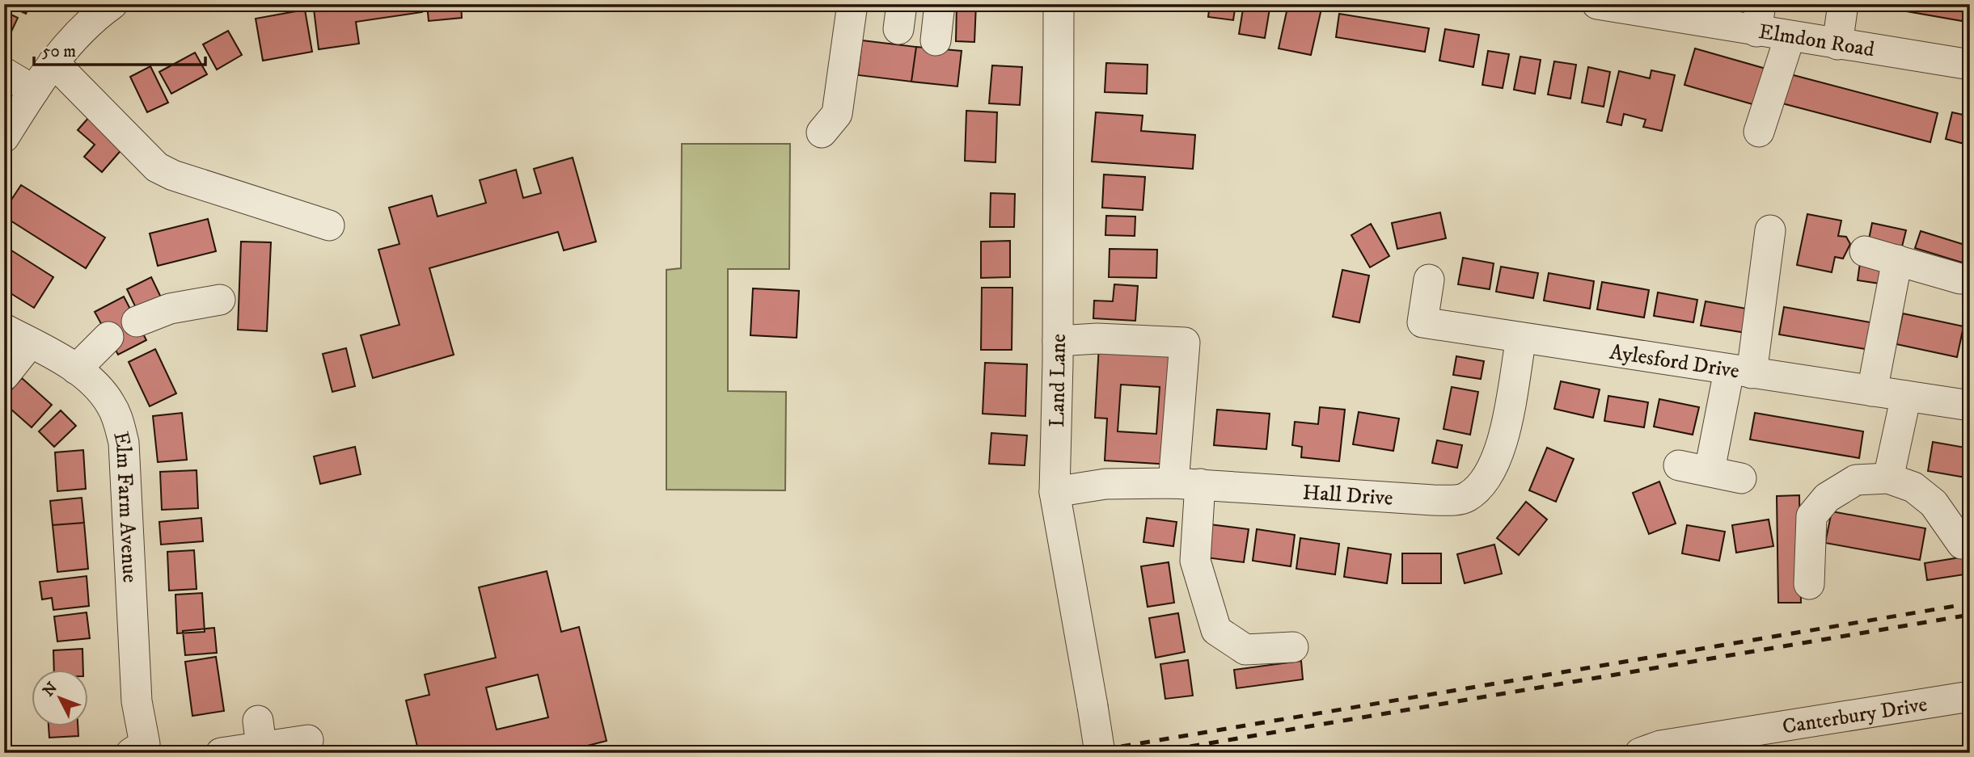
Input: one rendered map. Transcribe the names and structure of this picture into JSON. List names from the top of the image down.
{
  "streets": {
    "street": [
      "Elmdon Road",
      "Aylesford Drive",
      "Land Lane",
      "Hall Drive",
      "Elm Farm Avenue",
      "Canterbury Drive"
    ]
  },
  "crossings": [
    ["Aylesford Drive", "Hall Drive"],
    ["Land Lane", "Hall Drive"]
  ],
  "scale_bar": "50 m",
  "north": "top left"
}
